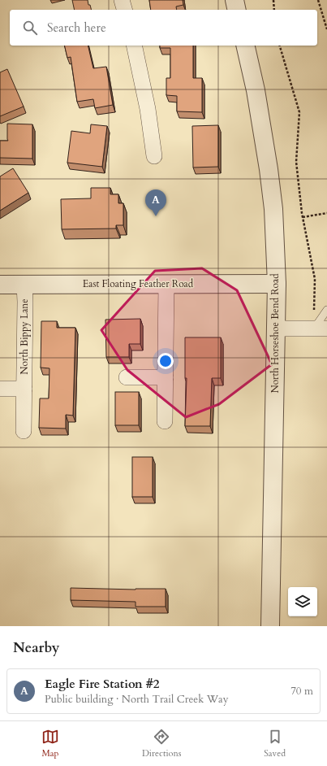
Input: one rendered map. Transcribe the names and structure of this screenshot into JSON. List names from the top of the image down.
{
  "streets": {
    "street": ["East Floating Feather Road", "North Horseshoe Bend Road", "North Bippy Lane"]
  },
  "crossings": [
    ["East Floating Feather Road", "North Horseshoe Bend Road"],
    ["East Floating Feather Road", "North Bippy Lane"]
  ],
  "page": {
    "search": "Search here",
    "pins": "A",
    "heading": "Nearby",
    "list": [
      {
        "mark": "A",
        "name": "Eagle Fire Station #2",
        "note": "Public building · North Trail Creek Way",
        "value": "70 m"
      }
    ],
    "nav": ["Map", "Directions", "Saved"]
  }
}
